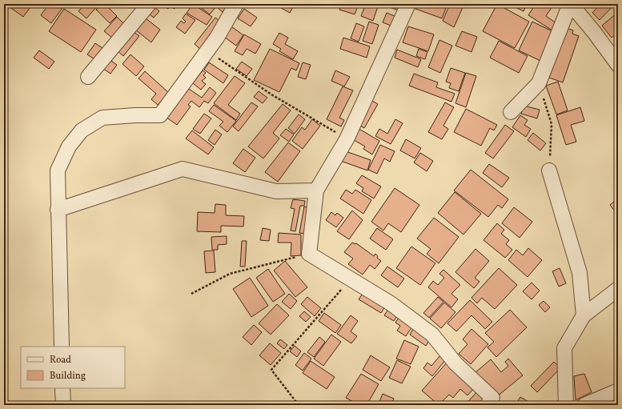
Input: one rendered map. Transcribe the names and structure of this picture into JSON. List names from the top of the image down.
{
  "legend": ["Road", "Building"]
}
